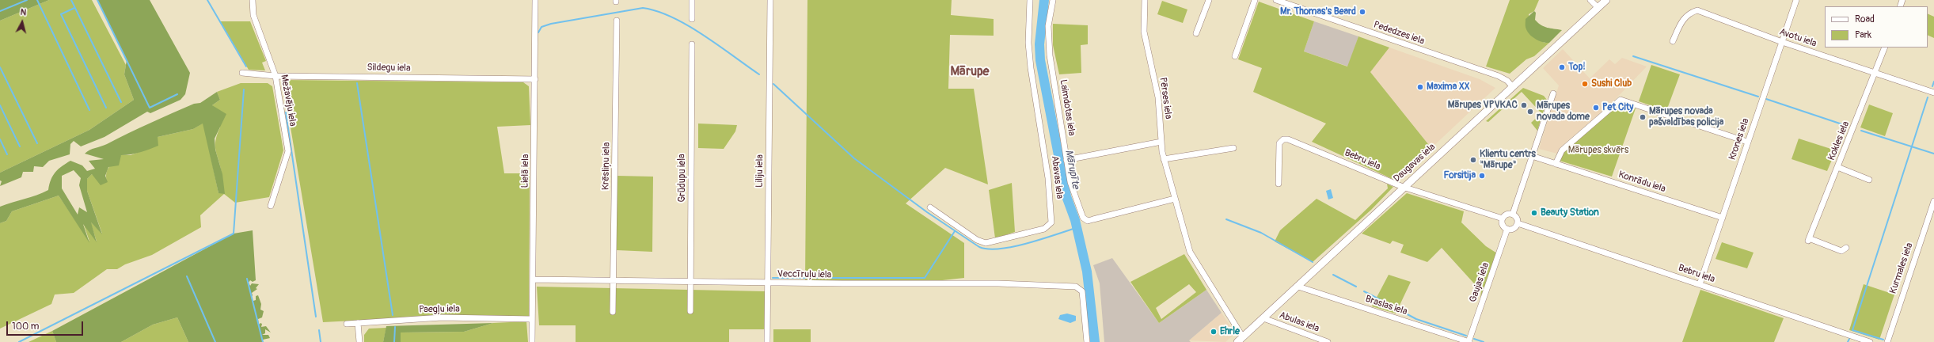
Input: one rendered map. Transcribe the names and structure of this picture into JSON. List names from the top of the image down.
{
  "streets": {
    "main road": ["Daugavas iela"],
    "street": [
      "Pededzes iela",
      "Avotu iela",
      "Sildegu iela",
      "Pērses iela",
      "Mežavēju iela",
      "Laimdotas iela",
      "Krones iela",
      "Kokles iela",
      "Bebru iela",
      "Krēsliņu iela",
      "Lielā iela",
      "Liliju iela",
      "Abavas iela",
      "Grūdupu iela",
      "Konrādu iela",
      "Kurmales iela",
      "Veccīruļu iela",
      "Gaujas iela",
      "Braslas iela",
      "Paegļu iela",
      "Abulas iela"
    ]
  },
  "crossings": [
    ["Pededzes iela", "Daugavas iela"],
    ["Avotu iela", "Krones iela"],
    ["Avotu iela", "Kokles iela"],
    ["Sildegu iela", "Mežavēju iela"],
    ["Sildegu iela", "Lielā iela"],
    ["Pērses iela", "Daugavas iela"],
    ["Krones iela", "Bebru iela"],
    ["Krones iela", "Konrādu iela"],
    ["Bebru iela", "Daugavas iela"],
    ["Bebru iela", "Gaujas iela"],
    ["Daugavas iela", "Braslas iela"],
    ["Daugavas iela", "Abulas iela"],
    ["Krēsliņu iela", "Veccīruļu iela"],
    ["Lielā iela", "Veccīruļu iela"],
    ["Lielā iela", "Paegļu iela"],
    ["Liliju iela", "Veccīruļu iela"],
    ["Grūdupu iela", "Veccīruļu iela"],
    ["Gaujas iela", "Braslas iela"]
  ],
  "districts": ["Mārupe"],
  "water": ["Mārupīte"],
  "parks": ["Mārupes skvērs"],
  "places": [
    "Mr. Thomas's Beard",
    "Top!",
    "Sushi Club",
    "Maxima XX",
    "Mārupes VPVKAC",
    "Pet City",
    "Mārupes novada dome",
    "Mārupes novada pašvaldības policija",
    "Klientu centrs \"Mārupe\"",
    "Forsitija",
    "Beauty Station",
    "Ehrle"
  ],
  "legend": ["Road", "Park"],
  "scale_bar": "100 m",
  "north": "top"
}
